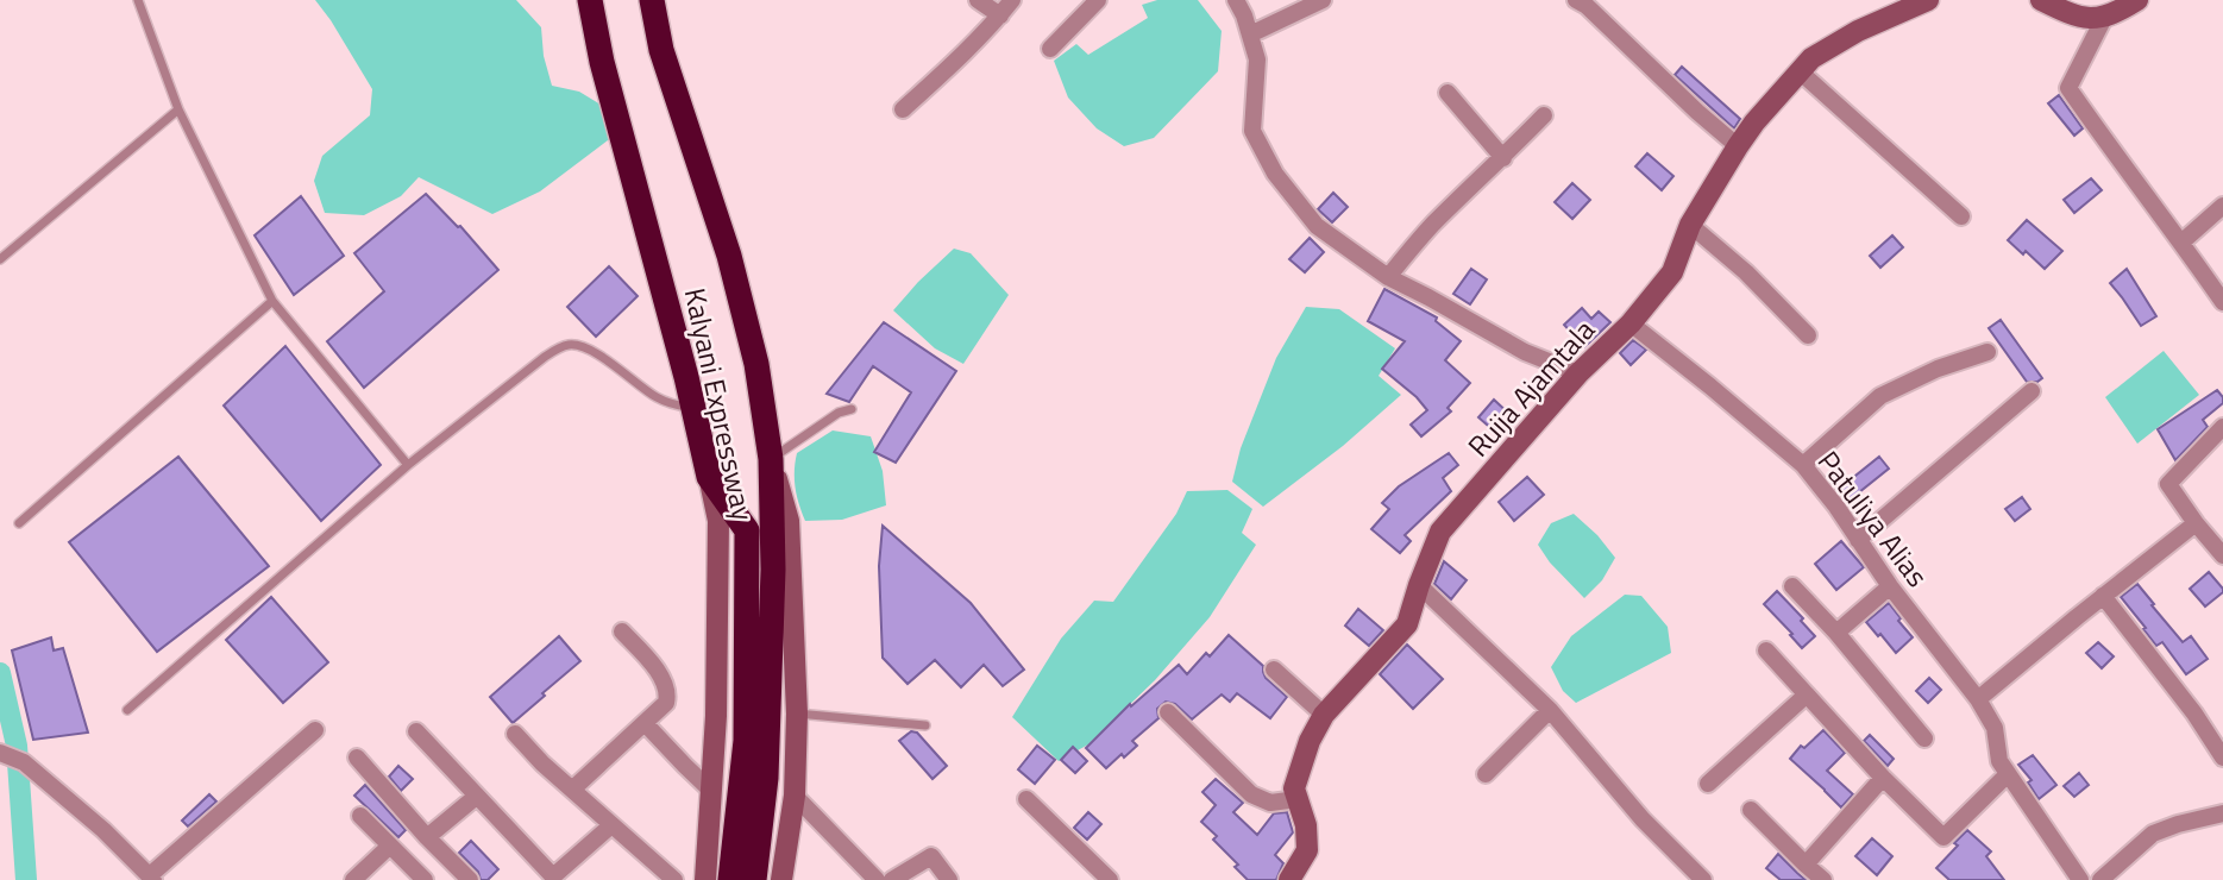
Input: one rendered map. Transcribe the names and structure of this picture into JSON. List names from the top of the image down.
{
  "streets": {
    "highway": ["Kalyani Expressway"],
    "street": ["Ruija Ajamtala", "Patuliya Alias"]
  },
  "crossings": [
    ["Ruija Ajamtala", "Patuliya Alias"]
  ]
}
